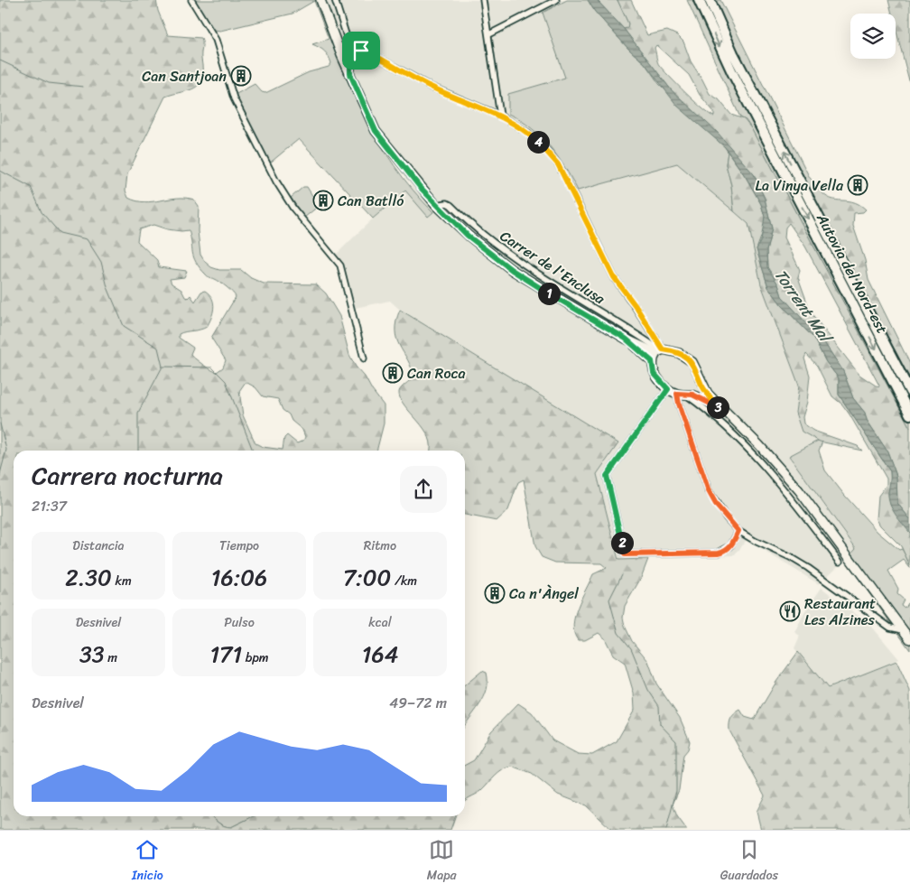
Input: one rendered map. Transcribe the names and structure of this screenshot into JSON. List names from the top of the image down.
{
  "streets": {
    "highway": ["Autovia del Nord-est"],
    "street": ["Carrer de l'Enclusa"]
  },
  "water": ["Torrent Mal"],
  "places": {
    "building": [
      "Can Santjoan",
      "La Vinya Vella",
      "Can Batlló",
      "Can Roca",
      "Ca n'Àngel"
    ],
    "restaurant": ["Restaurant Les Alzines"]
  },
  "page": {
    "pins": [
      "4",
      "1",
      "3",
      "2"
    ],
    "heading": ["Carrera nocturna", "21:37"],
    "stats": [
      ["Distancia", "2.30 km"],
      ["Tiempo", "16:06"],
      ["Ritmo", "7:00 /km"],
      ["Desnivel", "33 m"],
      ["Pulso", "171 bpm"],
      ["kcal", "164"]
    ],
    "chart": ["Desnivel", "49–72 m"],
    "tabs": ["Inicio", "Mapa", "Guardados"]
  }
}
